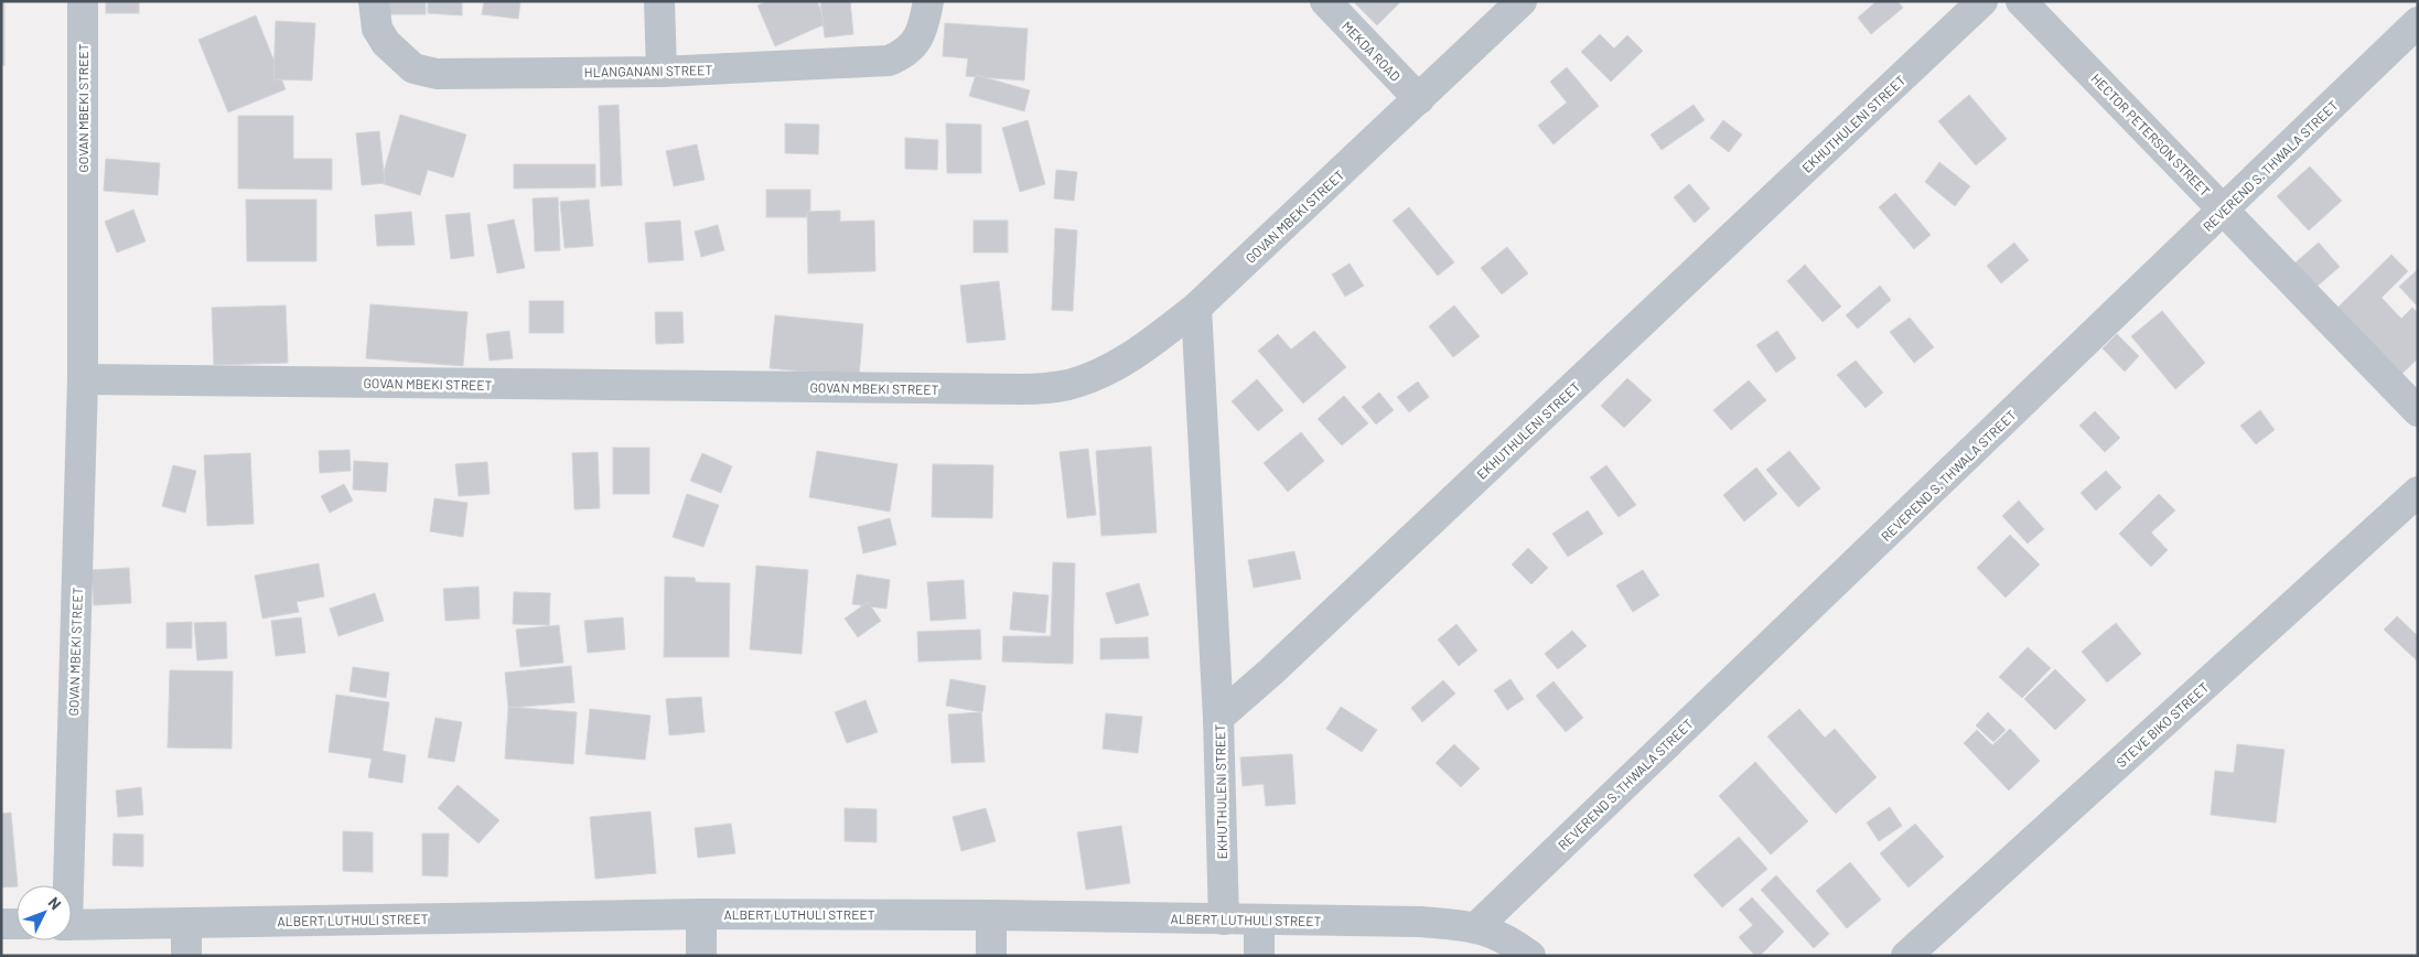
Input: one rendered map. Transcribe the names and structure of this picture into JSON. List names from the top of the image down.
{
  "streets": {
    "street": [
      "MEKDA ROAD",
      "HLANGANANI STREET",
      "GOVAN MBEKI STREET",
      "EKHUTHULENI STREET",
      "HECTOR PETERSON STREET",
      "REVEREND S. THWALA STREET",
      "STEVE BIKO STREET",
      "ALBERT LUTHULI STREET"
    ]
  },
  "crossings": [
    ["MEKDA ROAD", "GOVAN MBEKI STREET"],
    ["EKHUTHULENI STREET", "ALBERT LUTHULI STREET"],
    ["HECTOR PETERSON STREET", "REVEREND S. THWALA STREET"],
    ["REVEREND S. THWALA STREET", "ALBERT LUTHULI STREET"]
  ],
  "north": "top right"
}
